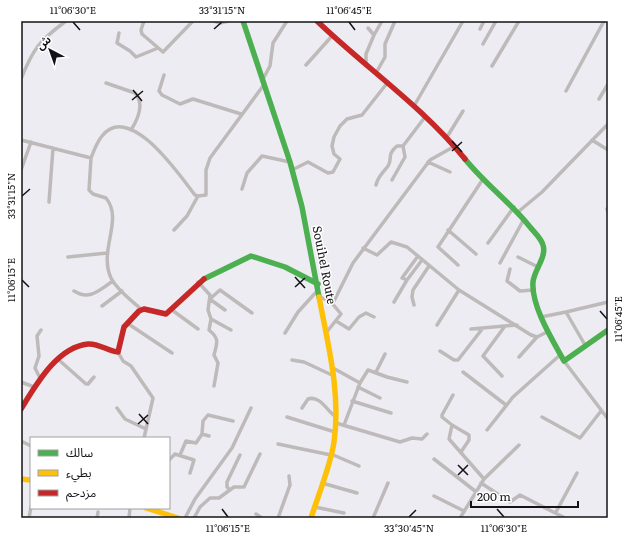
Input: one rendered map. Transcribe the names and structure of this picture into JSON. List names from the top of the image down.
{
  "streets": {
    "street": ["Souihel Route"]
  },
  "legend": ["سالك", "بطيء", "مزدحم"],
  "scale_bar": "200 m",
  "north": "top left",
  "coordinates": [
    "11°06'30\"E",
    "33°31'15\"N",
    "11°06'45\"E",
    "11°06'15\"E",
    "33°30'45\"N"
  ]
}
